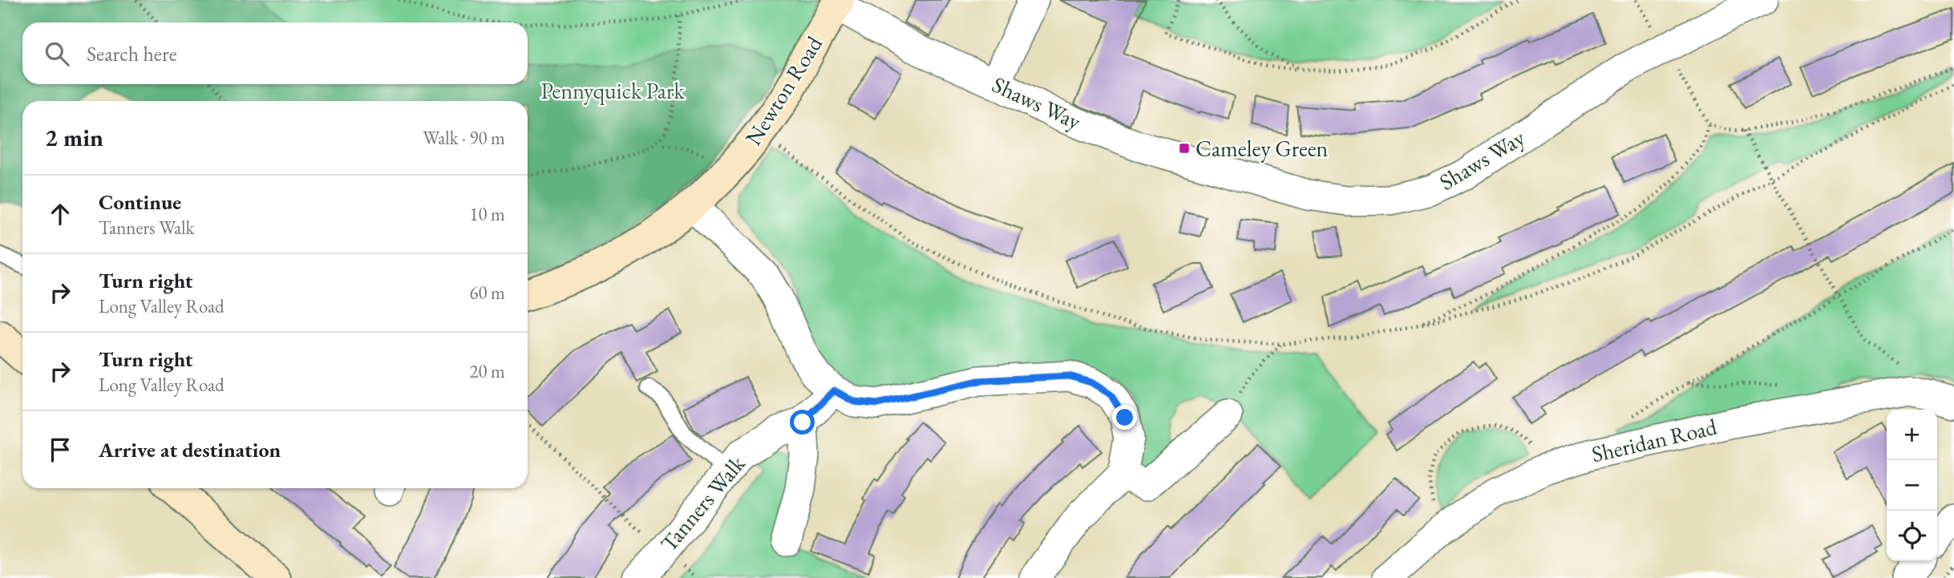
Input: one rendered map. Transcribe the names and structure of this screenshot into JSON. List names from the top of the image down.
{
  "streets": {
    "street": [
      "Newton Road",
      "Shaws Way",
      "Sheridan Road",
      "Tanners Walk"
    ]
  },
  "crossings": [
    ["Newton Road", "Shaws Way"]
  ],
  "parks": ["Pennyquick Park"],
  "places": {
    "transit": ["Cameley Green"]
  },
  "page": {
    "search": "Search here",
    "heading": ["2 min", "Walk · 90 m"],
    "list": [
      ["Continue", "Tanners Walk", "10 m"],
      ["Turn right", "Long Valley Road", "60 m"],
      ["Turn right", "Long Valley Road", "20 m"],
      "Arrive at destination"
    ],
    "map_buttons": ["+", "−"]
  }
}
